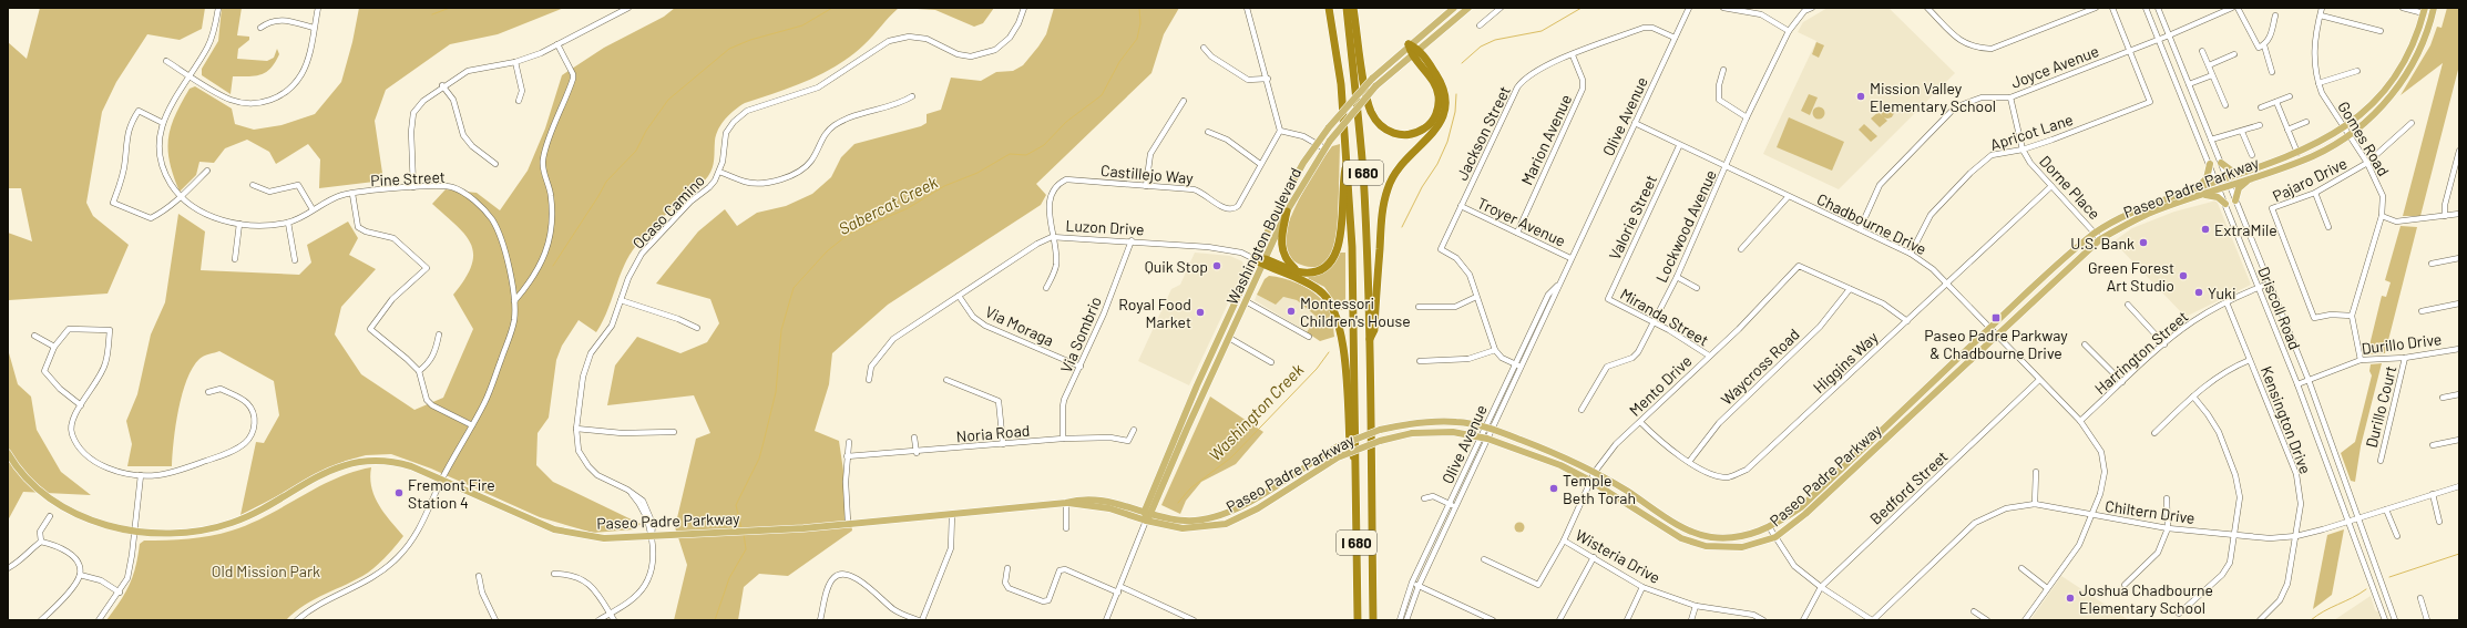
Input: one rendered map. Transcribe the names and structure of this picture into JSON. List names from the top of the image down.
{
  "streets": {
    "highway": ["I 680"],
    "main road": ["Paseo Padre Parkway", "Washington Boulevard"],
    "street": [
      "Joyce Avenue",
      "Olive Avenue",
      "Apricot Lane",
      "Jackson Street",
      "Gomes Road",
      "Marion Avenue",
      "Castillejo Way",
      "Pine Street",
      "Pajaro Drive",
      "Dorne Place",
      "Ocaso Camino",
      "Valorie Street",
      "Troyer Avenue",
      "Chadbourne Drive",
      "Lockwood Avenue",
      "Luzon Drive",
      "Driscoll Road",
      "Miranda Street",
      "Via Moraga",
      "Via Sombrio",
      "Durillo Drive",
      "Harrington Street",
      "Higgins Way",
      "Waycross Road",
      "Mento Drive",
      "Durillo Court",
      "Kensington Drive",
      "Noria Road",
      "Bedford Street",
      "Chiltern Drive",
      "Wisteria Drive"
    ]
  },
  "crossings": [
    ["Joyce Avenue", "Apricot Lane"],
    ["Joyce Avenue", "Dorne Place"],
    ["Joyce Avenue", "Chadbourne Drive"],
    ["Joyce Avenue", "Driscoll Road"],
    ["Olive Avenue", "Jackson Street"],
    ["Olive Avenue", "Paseo Padre Parkway"],
    ["Olive Avenue", "Troyer Avenue"],
    ["Olive Avenue", "Chadbourne Drive"],
    ["Apricot Lane", "Dorne Place"],
    ["Apricot Lane", "Chadbourne Drive"],
    ["Jackson Street", "Marion Avenue"],
    ["Jackson Street", "Troyer Avenue"],
    ["Gomes Road", "Pajaro Drive"],
    ["Gomes Road", "Paseo Padre Parkway"],
    ["Gomes Road", "Durillo Drive"],
    ["Marion Avenue", "Troyer Avenue"],
    ["Castillejo Way", "Luzon Drive"],
    ["Pine Street", "Paseo Padre Parkway"],
    ["Dorne Place", "Paseo Padre Parkway"],
    ["Dorne Place", "Higgins Way"],
    ["Paseo Padre Parkway", "Ocaso Camino"],
    ["Paseo Padre Parkway", "Chadbourne Drive"],
    ["Paseo Padre Parkway", "Washington Boulevard"],
    ["Paseo Padre Parkway", "Driscoll Road"],
    ["Paseo Padre Parkway", "Mento Drive"],
    ["Valorie Street", "Chadbourne Drive"],
    ["Valorie Street", "Miranda Street"],
    ["Chadbourne Drive", "Lockwood Avenue"],
    ["Chadbourne Drive", "Harrington Street"],
    ["Chadbourne Drive", "Higgins Way"],
    ["Chadbourne Drive", "Bedford Street"],
    ["Chadbourne Drive", "Chiltern Drive"],
    ["Lockwood Avenue", "Miranda Street"],
    ["Luzon Drive", "Washington Boulevard"],
    ["Luzon Drive", "Via Moraga"],
    ["Luzon Drive", "Via Sombrio"],
    ["Driscoll Road", "Durillo Drive"],
    ["Driscoll Road", "Harrington Street"],
    ["Driscoll Road", "Chiltern Drive"],
    ["Miranda Street", "Mento Drive"],
    ["Via Moraga", "Via Sombrio"],
    ["Via Sombrio", "Noria Road"],
    ["Durillo Drive", "Durillo Court"],
    ["Harrington Street", "Kensington Drive"],
    ["Higgins Way", "Waycross Road"],
    ["Higgins Way", "Mento Drive"],
    ["Waycross Road", "Mento Drive"],
    ["Mento Drive", "Wisteria Drive"],
    ["Kensington Drive", "Chiltern Drive"]
  ],
  "water": ["Sabercat Creek", "Washington Creek"],
  "parks": ["Old Mission Park"],
  "places": {
    "other": [
      "Mission Valley Elementary School",
      "ExtraMile",
      "U.S. Bank",
      "Quik Stop",
      "Green Forest Art Studio",
      "Yuki",
      "Montessori Children's House",
      "Royal Food Market",
      "Temple Beth Torah",
      "Fremont Fire Station 4",
      "Joshua Chadbourne Elementary School"
    ],
    "transit": ["Paseo Padre Parkway & Chadbourne Drive"]
  }
}
